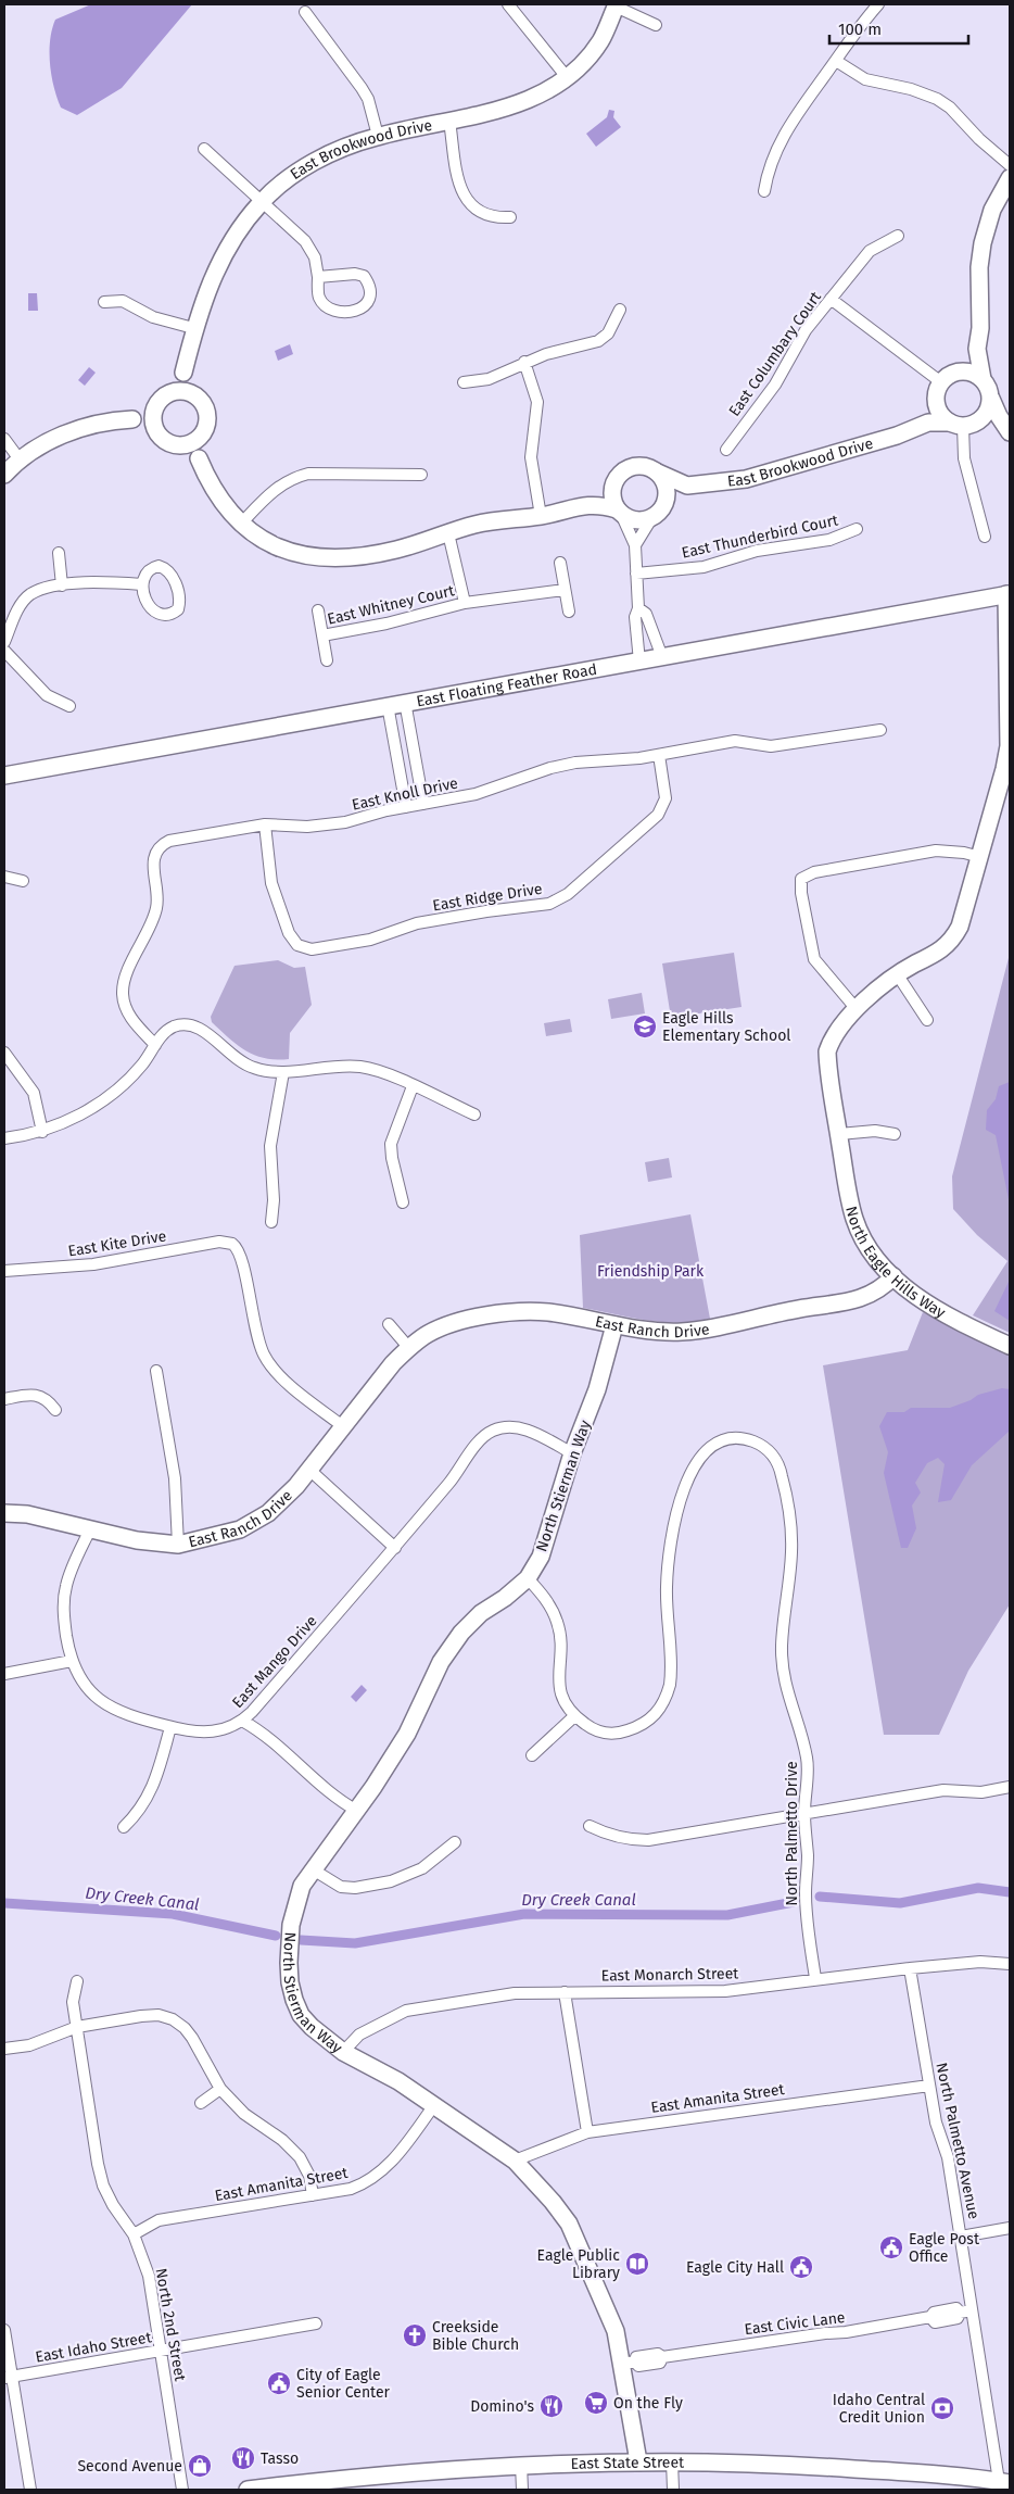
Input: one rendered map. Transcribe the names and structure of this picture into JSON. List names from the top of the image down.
{
  "streets": {
    "street": [
      "East Brookwood Drive",
      "East Columbary Court",
      "East Thunderbird Court",
      "East Whitney Court",
      "East Floating Feather Road",
      "East Knoll Drive",
      "East Ridge Drive",
      "East Kite Drive",
      "North Eagle Hills Way",
      "East Ranch Drive",
      "North Stierman Way",
      "East Mango Drive",
      "North Palmetto Drive",
      "East Monarch Street",
      "East Amanita Street",
      "North Palmetto Avenue",
      "East Civic Lane",
      "North 2nd Street",
      "East Idaho Street",
      "East State Street"
    ]
  },
  "crossings": [
    ["East Floating Feather Road", "North Eagle Hills Way"],
    ["East Knoll Drive", "East Ridge Drive"],
    ["East Kite Drive", "East Ranch Drive"],
    ["North Eagle Hills Way", "East Ranch Drive"],
    ["East Ranch Drive", "North Stierman Way"],
    ["East Ranch Drive", "East Mango Drive"],
    ["North Stierman Way", "East Mango Drive"],
    ["North Stierman Way", "East Monarch Street"],
    ["North Stierman Way", "East Amanita Street"],
    ["North Stierman Way", "East Civic Lane"],
    ["North Stierman Way", "East State Street"],
    ["North Palmetto Drive", "East Monarch Street"],
    ["East Monarch Street", "North Palmetto Avenue"],
    ["East Amanita Street", "North Palmetto Avenue"],
    ["East Amanita Street", "North 2nd Street"],
    ["North Palmetto Avenue", "East Civic Lane"],
    ["North Palmetto Avenue", "East State Street"],
    ["North 2nd Street", "East Idaho Street"]
  ],
  "water": ["Dry Creek Canal"],
  "parks": ["Friendship Park"],
  "places": {
    "school or university": ["Eagle Hills Elementary School"],
    "public building": ["Eagle Post Office", "Eagle City Hall", "City of Eagle Senior Center"],
    "library": ["Eagle Public Library"],
    "church": ["Creekside Bible Church"],
    "supermarket": ["On the Fly"],
    "restaurant": ["Domino's", "Tasso"],
    "bank": ["Idaho Central Credit Union"],
    "shop": ["Second Avenue"]
  },
  "scale_bar": "100 m"
}
